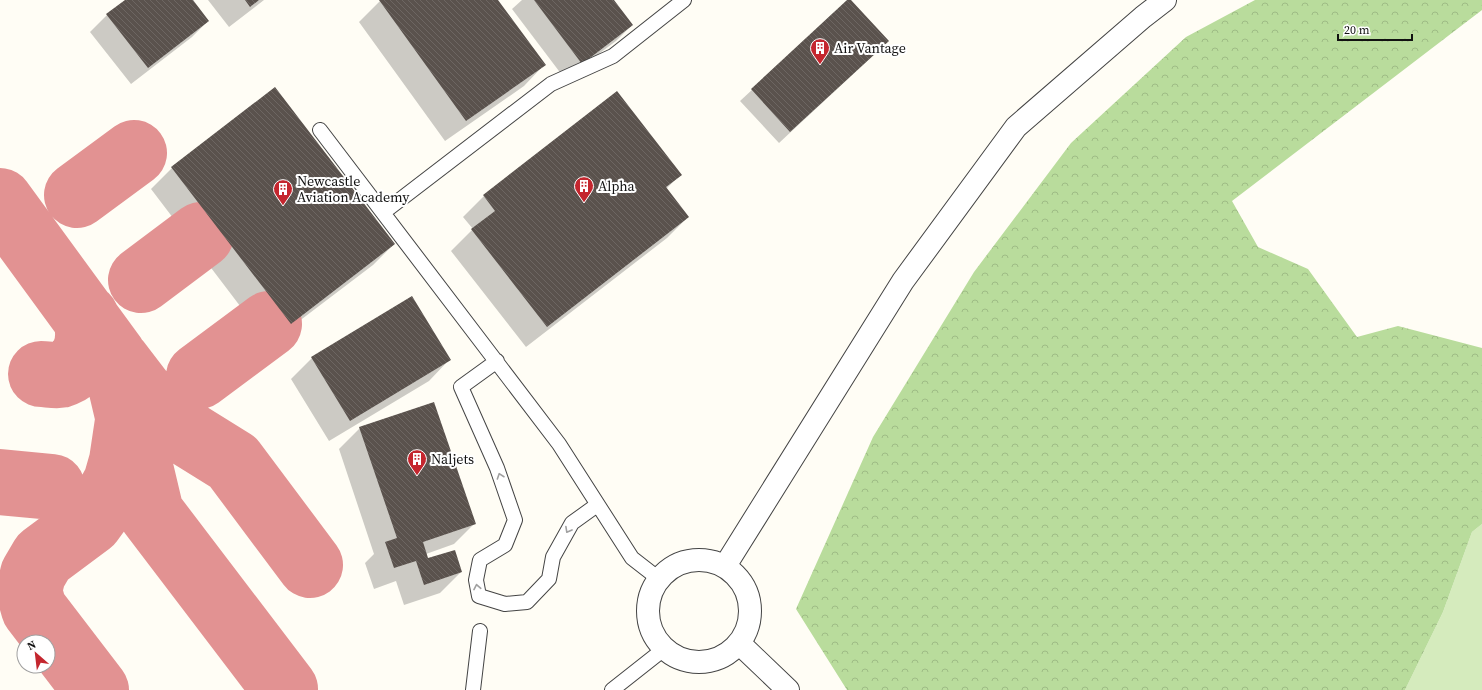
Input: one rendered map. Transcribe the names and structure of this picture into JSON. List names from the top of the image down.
{
  "places": {
    "building": [
      "Air Vantage",
      "Alpha",
      "Newcastle Aviation Academy",
      "Naljets"
    ]
  },
  "scale_bar": "20 m",
  "north": "top left"
}
